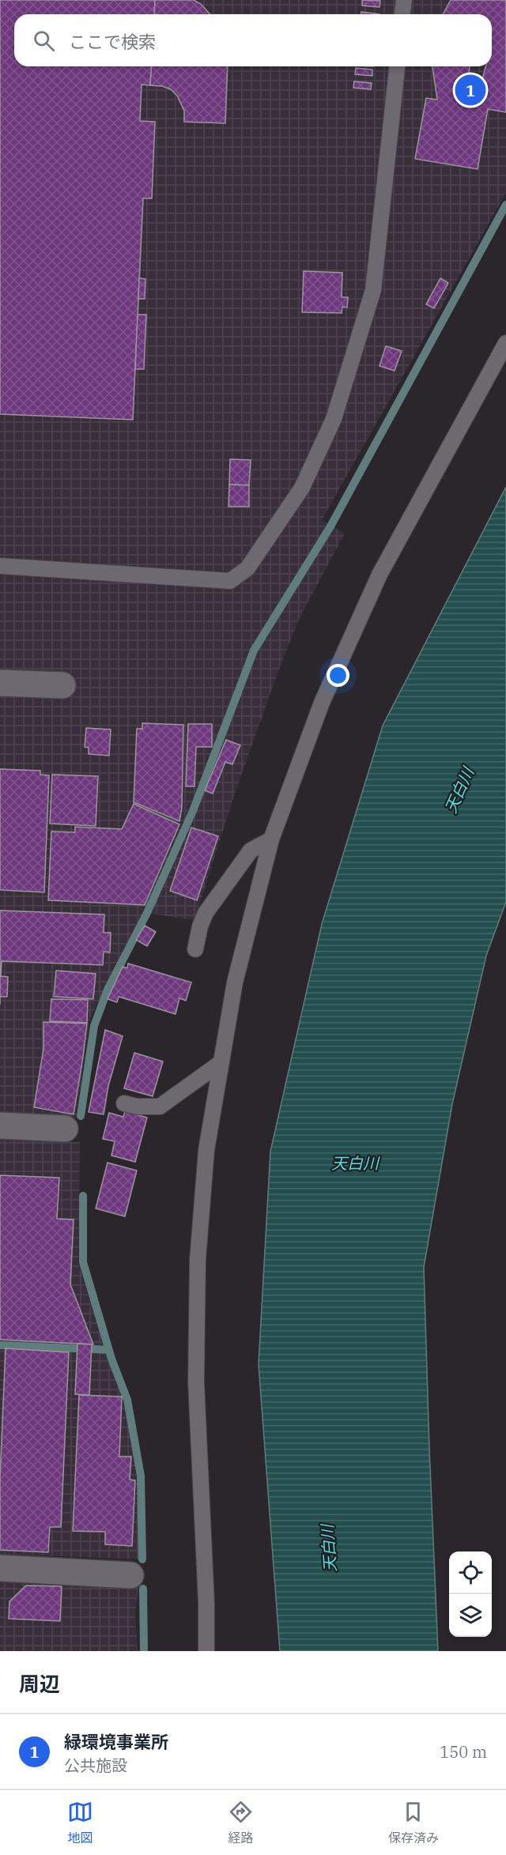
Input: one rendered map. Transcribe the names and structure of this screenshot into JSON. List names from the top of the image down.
{
  "water": ["天白川"],
  "page": {
    "search": "ここで検索",
    "pins": "1",
    "heading": "周辺",
    "list": [
      {
        "mark": "1",
        "name": "緑環境事業所",
        "note": "公共施設",
        "value": "150 m"
      }
    ],
    "nav": ["地図", "経路", "保存済み"]
  }
}
